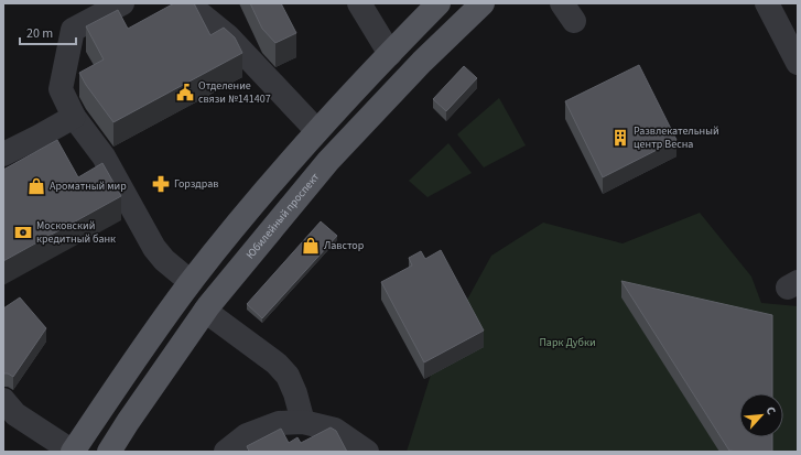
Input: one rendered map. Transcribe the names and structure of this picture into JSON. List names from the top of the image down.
{
  "streets": {
    "main road": ["Юбилейный проспект"]
  },
  "parks": ["Парк Дубки"],
  "places": {
    "public building": ["Отделение связи №141407"],
    "building": ["Развлекательный центр Весна"],
    "pharmacy": ["Горздрав"],
    "shop": ["Ароматный мир", "Лавстор"],
    "bank": ["Московский кредитный банк"]
  },
  "scale_bar": "20 m",
  "north": "top right"
}
